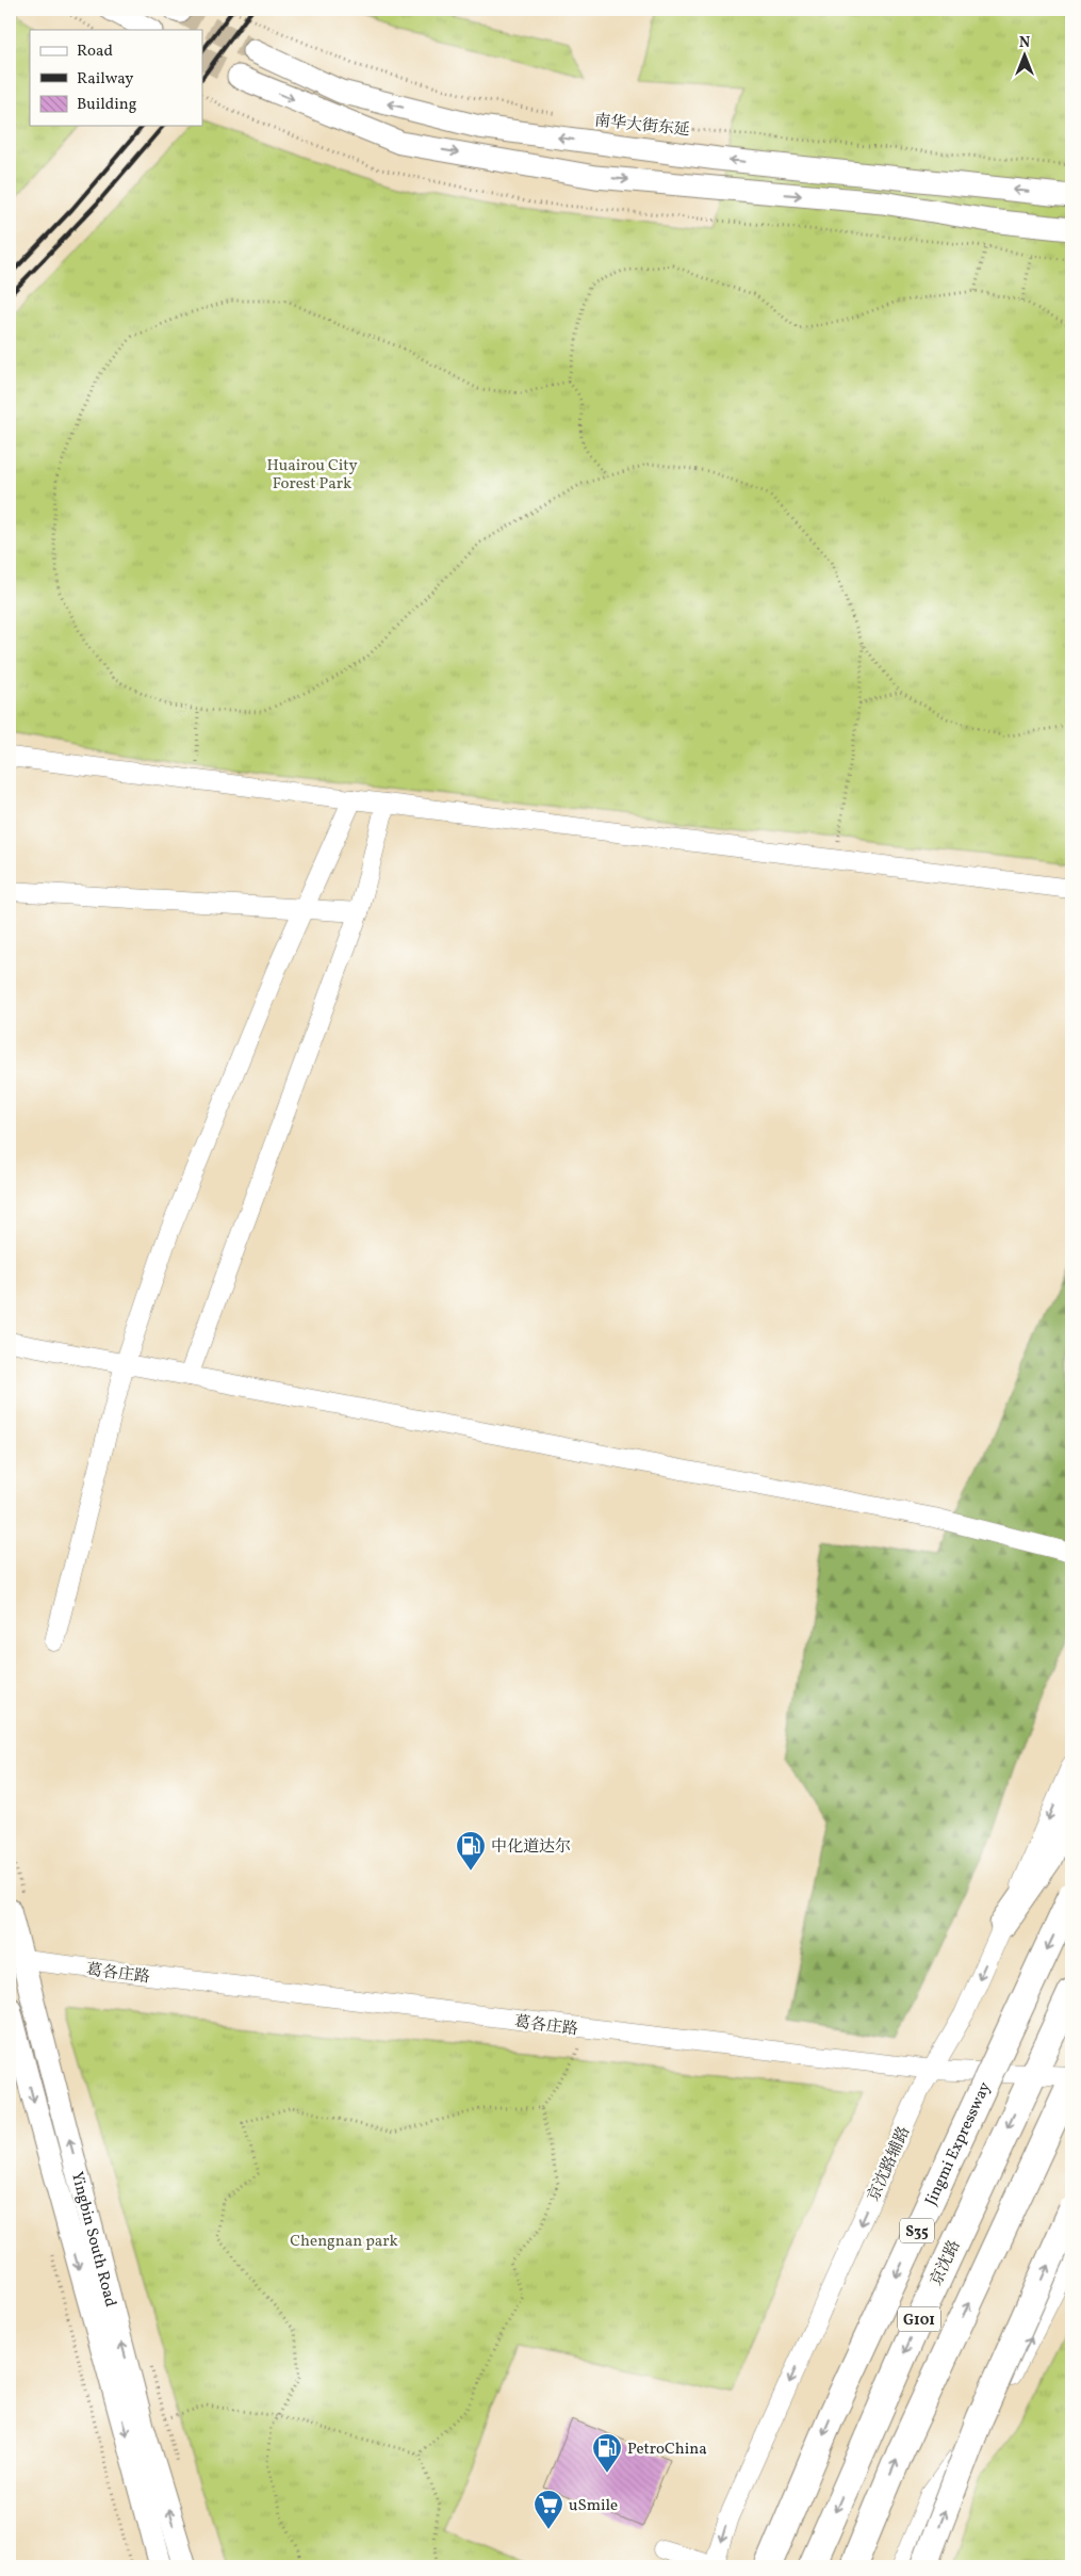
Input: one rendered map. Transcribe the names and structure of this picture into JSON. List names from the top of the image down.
{
  "streets": {
    "highway": [
      "Jingmi Expressway",
      "S35",
      "京沈路",
      "G101"
    ],
    "main road": ["南华大街东延", "Yingbin South Road"],
    "street": ["葛各庄路", "京沈路辅路"]
  },
  "crossings": [
    ["葛各庄路", "京沈路辅路"],
    ["葛各庄路", "Yingbin South Road"],
    ["葛各庄路", "京沈路"]
  ],
  "one_way": ["京沈路辅路"],
  "parks": ["Huairou City Forest Park", "Chengnan park"],
  "places": {
    "fuel station": ["中化道达尔", "PetroChina"],
    "supermarket": ["uSmile"]
  },
  "legend": ["Road", "Railway", "Building"],
  "north": "top"
}
